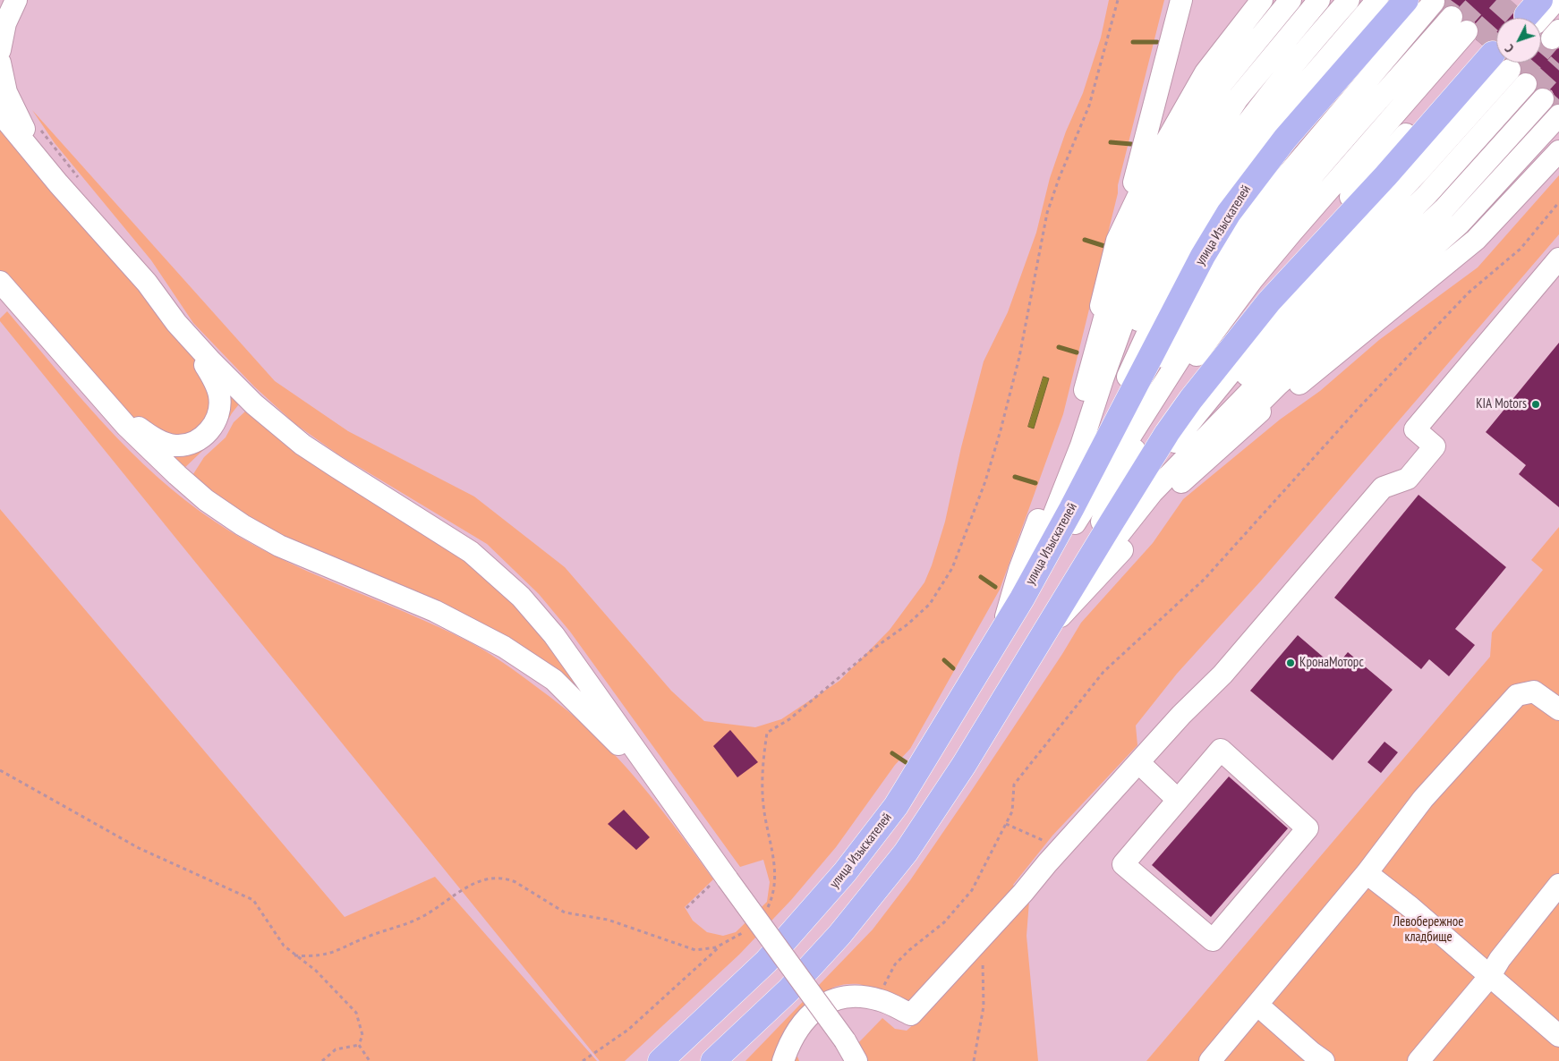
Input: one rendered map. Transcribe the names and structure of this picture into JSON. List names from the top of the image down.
{
  "streets": {
    "highway": ["улица Изыскателей"]
  },
  "parks": ["Левобережное кладбище"],
  "places": ["KIA Motors", "КронаМоторс"],
  "north": "bottom left"
}
